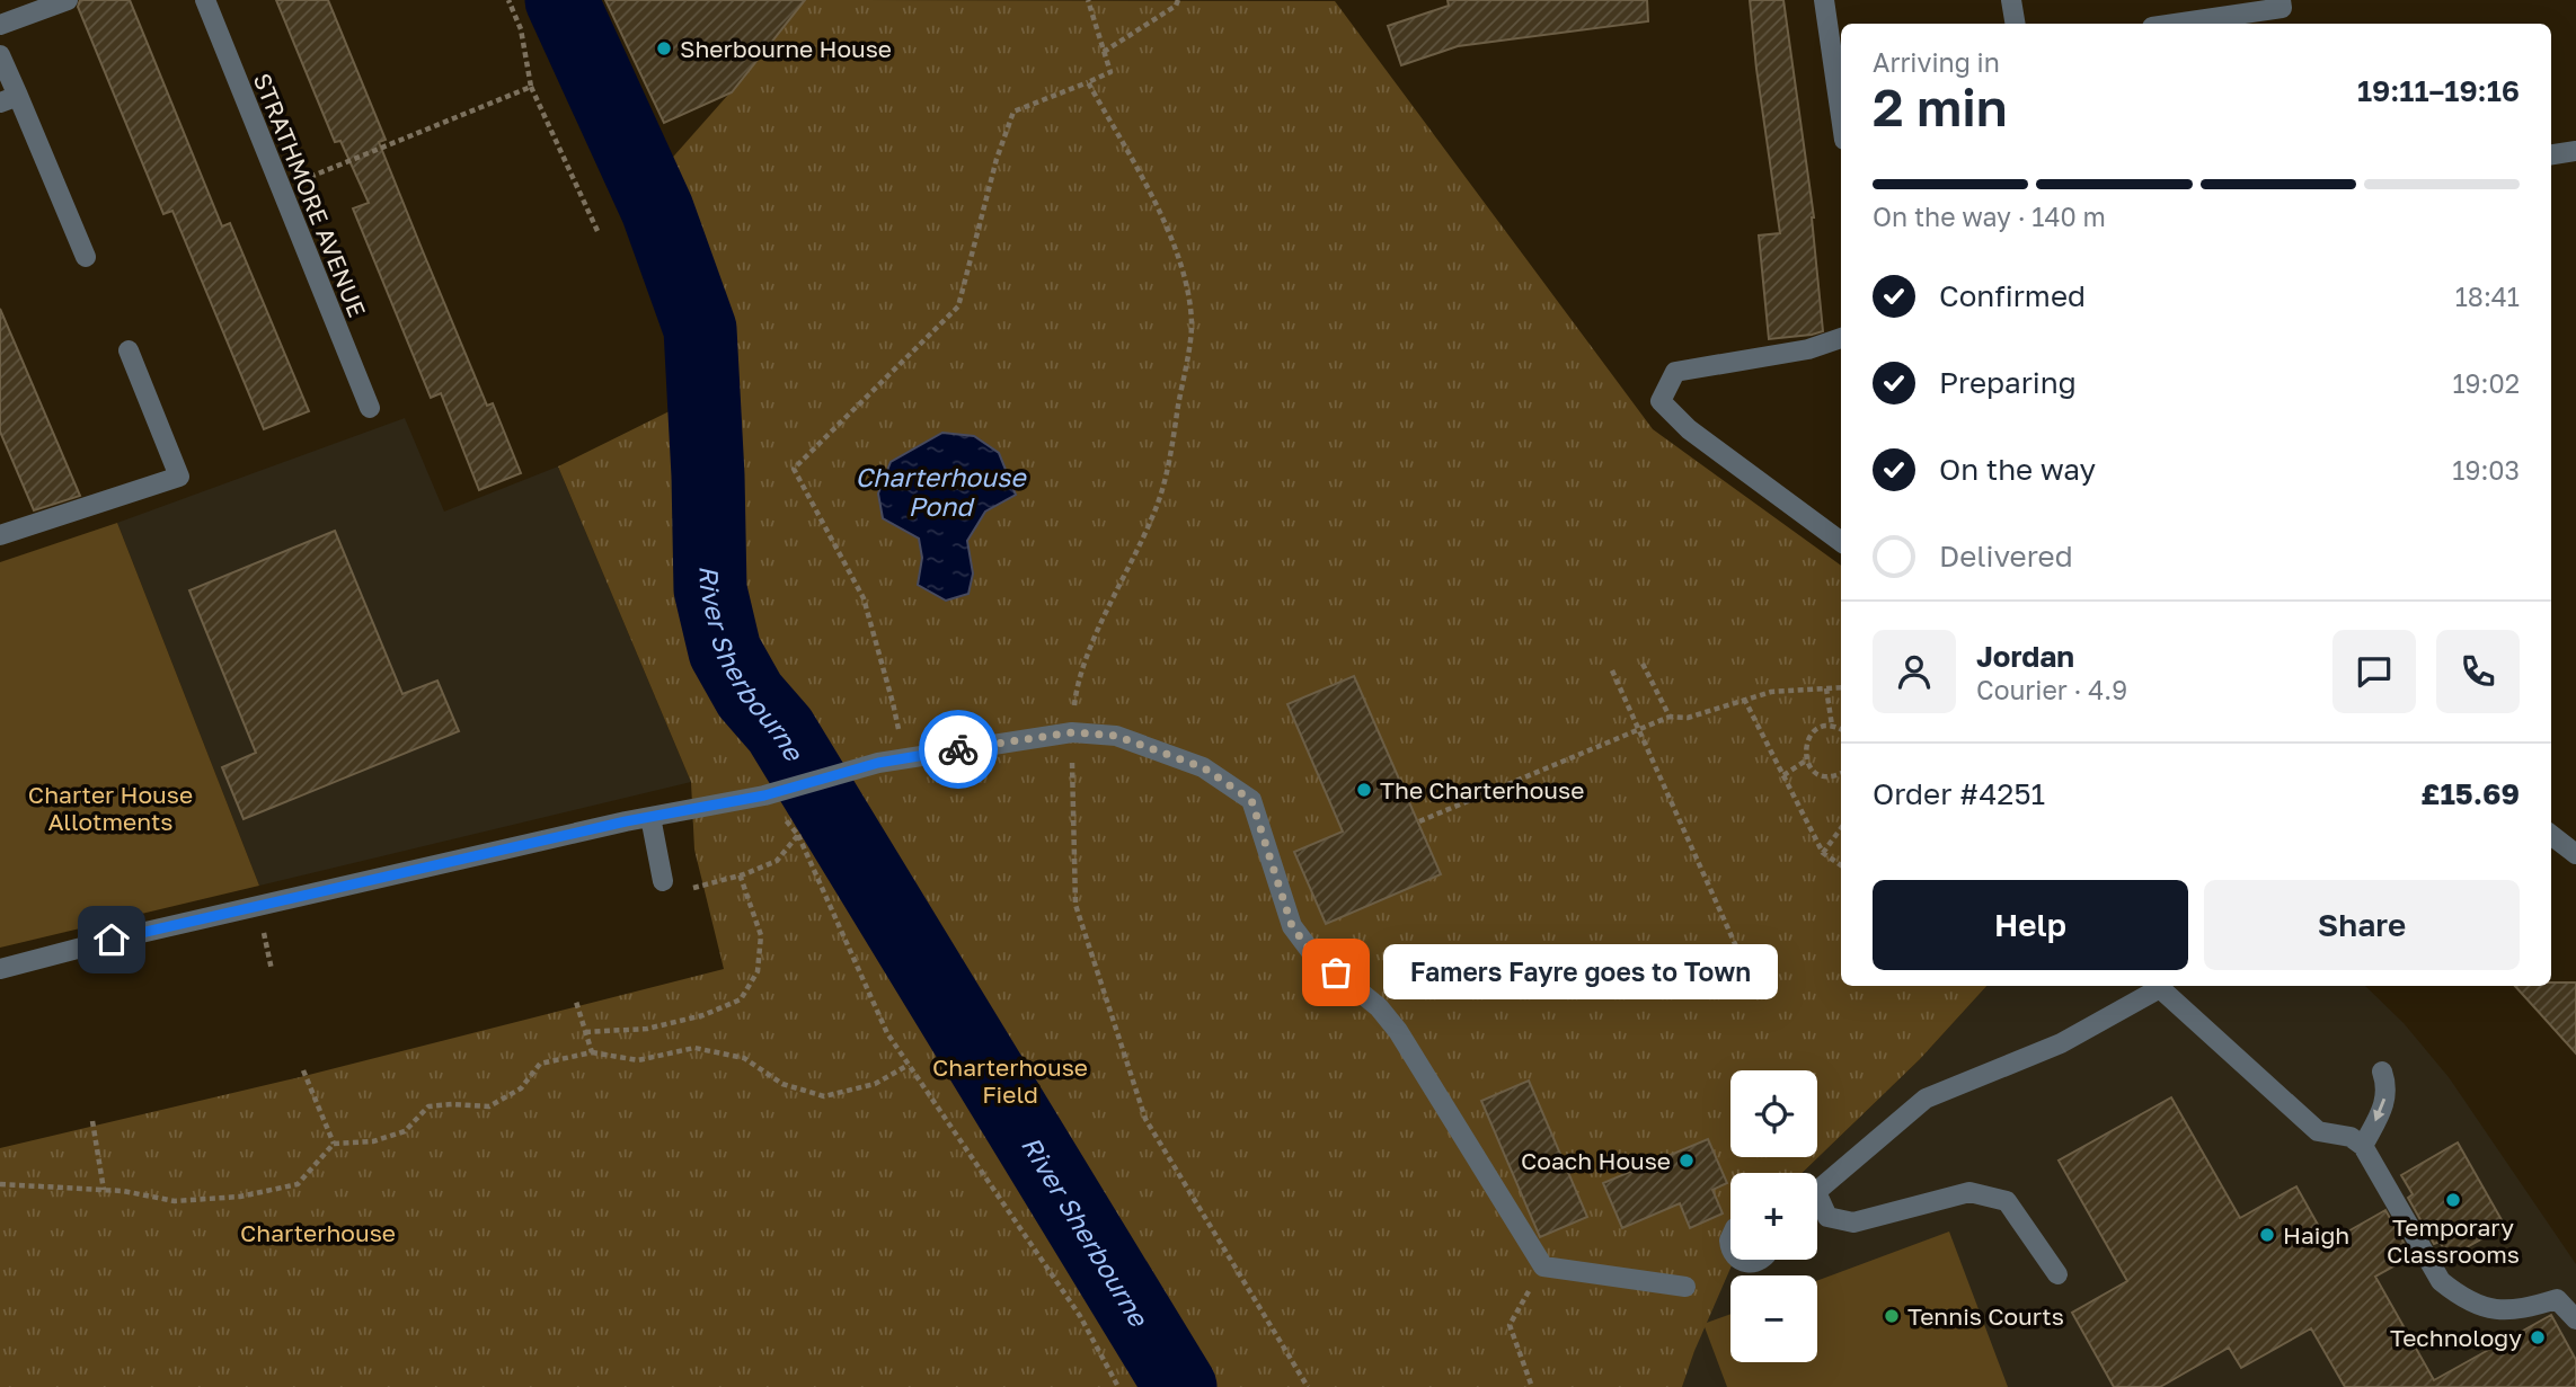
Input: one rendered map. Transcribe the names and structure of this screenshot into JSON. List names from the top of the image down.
{
  "streets": {
    "street": ["STRATHMORE AVENUE"]
  },
  "water": ["Charterhouse Pond", "River Sherbourne"],
  "parks": ["Charter House Allotments", "Charterhouse Field", "Charterhouse"],
  "places": [
    "Sherbourne House",
    "The Charterhouse",
    "Famers Fayre goes to Town",
    "Coach House",
    "Temporary Classrooms",
    "Haigh",
    "Tennis Courts",
    "Technology"
  ],
  "page": {
    "heading": ["2 min", "Arriving in", "19:11–19:16"],
    "panel": [
      "Jordan",
      "Courier · 4.9",
      "Order #4251",
      "£15.69"
    ],
    "bar": "On the way · 140 m",
    "list": [
      ["Confirmed", "18:41"],
      ["Preparing", "19:02"],
      ["On the way", "19:03"],
      "Delivered"
    ],
    "buttons": ["Help", "Share"],
    "bubble": "Famers Fayre goes to Town",
    "map_buttons": ["+", "−"]
  }
}
